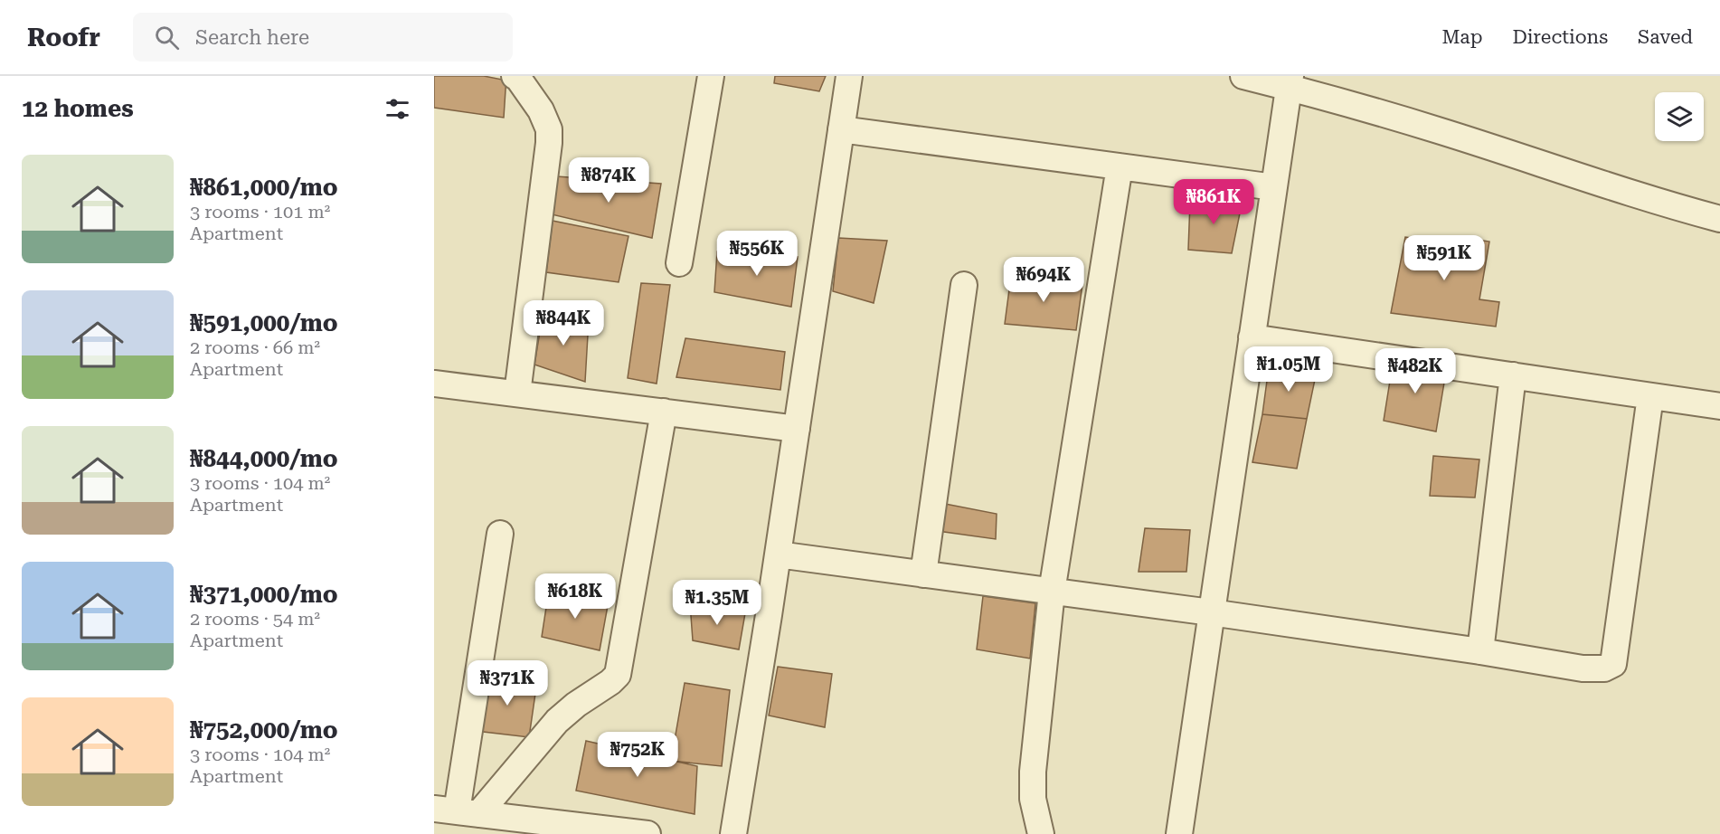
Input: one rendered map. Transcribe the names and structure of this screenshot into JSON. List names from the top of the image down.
{
  "page": {
    "header": "Roofr",
    "search": "Search here",
    "nav": ["Map", "Directions", "Saved"],
    "heading": "12 homes",
    "list": [
      {
        "name": "₦861,000/mo",
        "note": "3 rooms · 101 m² · Apartment"
      },
      {
        "name": "₦591,000/mo",
        "note": "2 rooms · 66 m² · Apartment"
      },
      {
        "name": "₦844,000/mo",
        "note": "3 rooms · 104 m² · Apartment"
      },
      {
        "name": "₦371,000/mo",
        "note": "2 rooms · 54 m² · Apartment"
      },
      {
        "name": "₦752,000/mo",
        "note": "3 rooms · 104 m² · Apartment"
      }
    ],
    "price": [
      "₦874K",
      "₦861K",
      "₦556K",
      "₦591K",
      "₦694K",
      "₦844K",
      "₦1.05M",
      "₦482K",
      "₦618K",
      "₦1.35M",
      "₦371K",
      "₦752K"
    ]
  }
}
